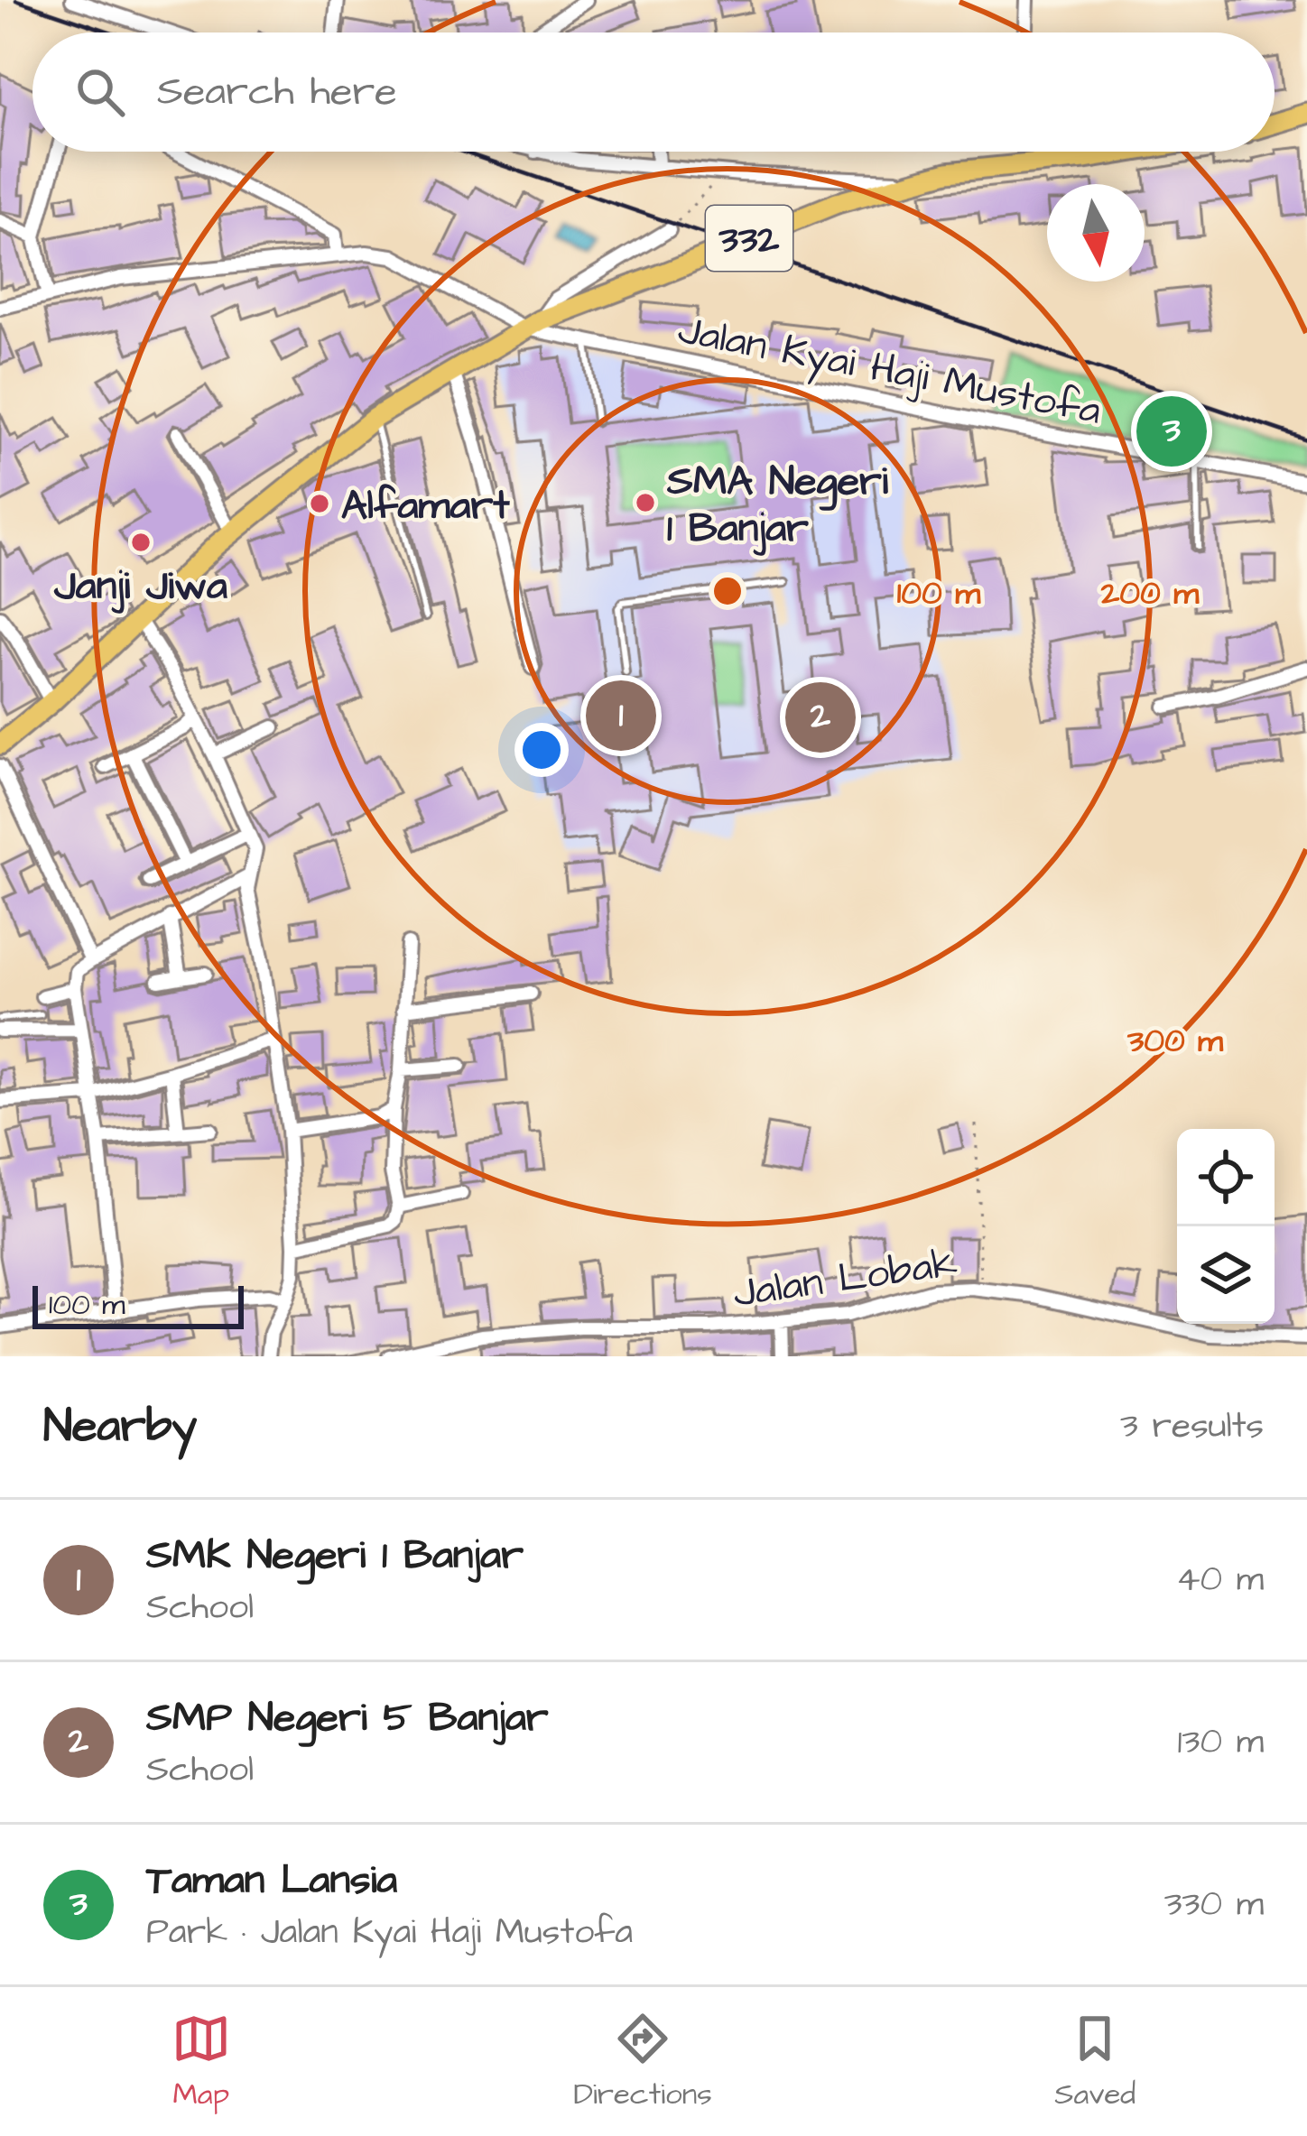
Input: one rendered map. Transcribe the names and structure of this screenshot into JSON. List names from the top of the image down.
{
  "streets": {
    "main road": ["332"],
    "street": ["Jalan Kyai Haji Mustofa", "Jalan Lobak"]
  },
  "crossings": [
    ["332", "Jalan Kyai Haji Mustofa"]
  ],
  "places": ["SMA Negeri 1 Banjar", "Alfamart", "Janji Jiwa"],
  "scale_bar": "100 m",
  "north": "bottom",
  "page": {
    "search": "Search here",
    "pins": ["3", "1", "2"],
    "scale": "100 m",
    "heading": ["Nearby", "3 results"],
    "list": [
      {
        "mark": "1",
        "name": "SMK Negeri 1 Banjar",
        "note": "School",
        "value": "40 m"
      },
      {
        "mark": "2",
        "name": "SMP Negeri 5 Banjar",
        "note": "School",
        "value": "130 m"
      },
      {
        "mark": "3",
        "name": "Taman Lansia",
        "note": "Park · Jalan Kyai Haji Mustofa",
        "value": "330 m"
      }
    ],
    "nav": ["Map", "Directions", "Saved"]
  },
  "rings": ["100 m", "200 m", "300 m"]
}
